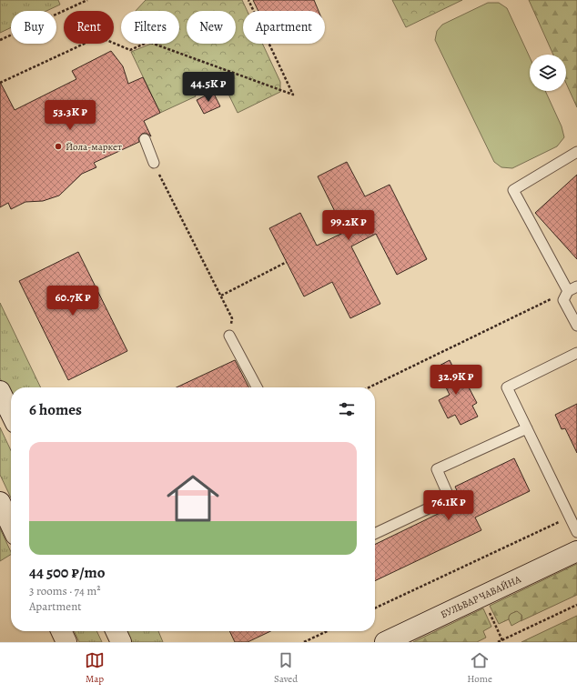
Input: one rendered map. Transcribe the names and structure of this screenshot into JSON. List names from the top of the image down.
{
  "streets": {
    "street": ["БУЛЬВАР ЧАВАЙНА"]
  },
  "places": ["Йола-маркет"],
  "page": {
    "chip": [
      "Buy",
      "Rent",
      "Filters",
      "New",
      "Apartment"
    ],
    "price": [
      "44.5K ₽",
      "53.3K ₽",
      "99.2K ₽",
      "60.7K ₽",
      "32.9K ₽",
      "76.1K ₽"
    ],
    "heading": "6 homes",
    "list": [
      {
        "name": "44 500 ₽/mo",
        "note": "3 rooms · 74 m² · Apartment"
      }
    ],
    "tabs": ["Map", "Saved", "Home"]
  }
}
